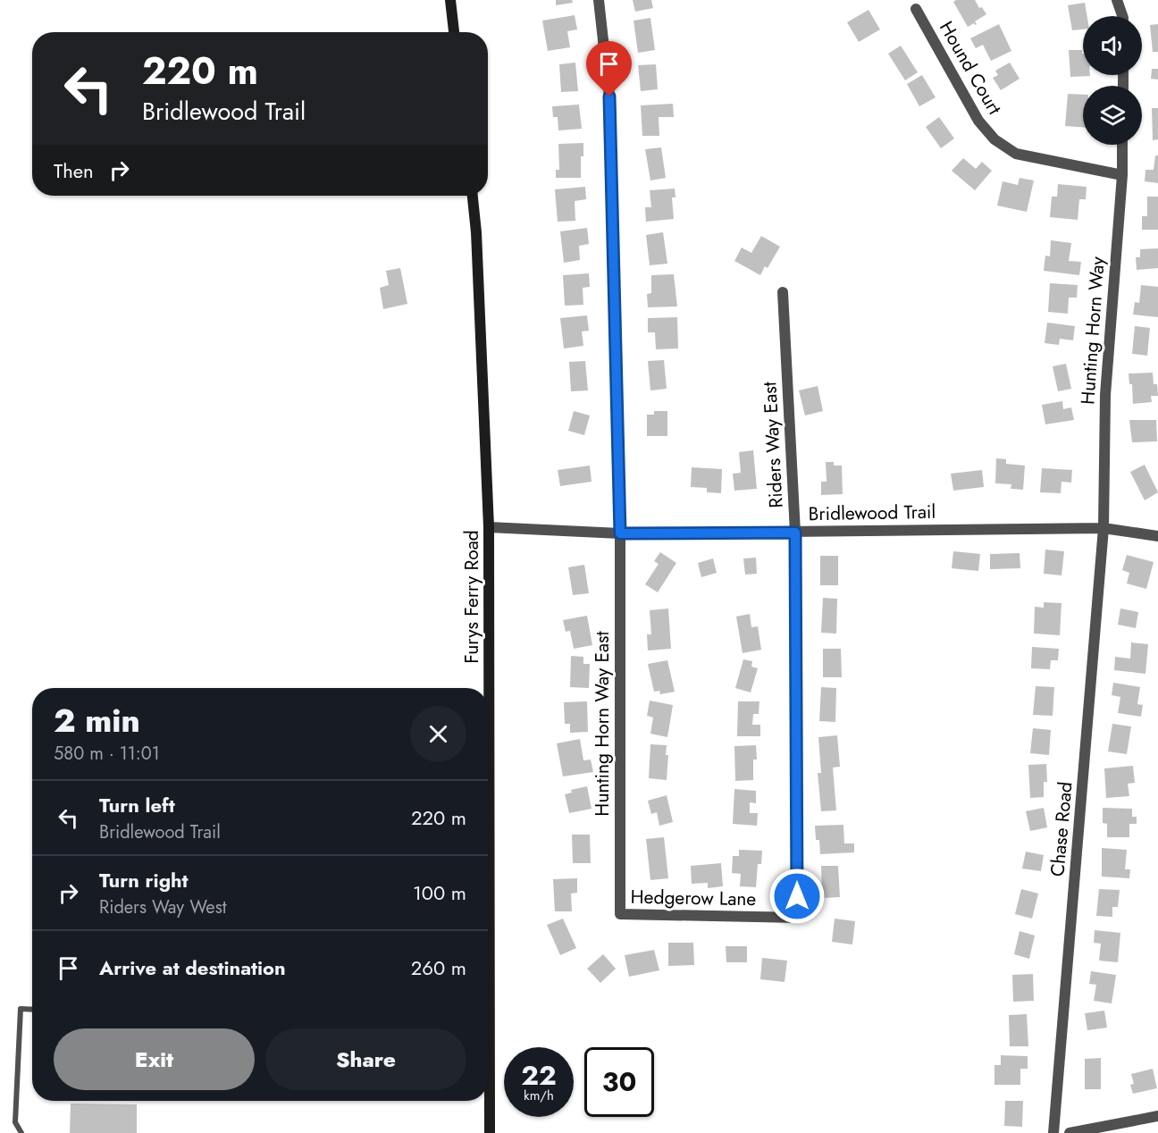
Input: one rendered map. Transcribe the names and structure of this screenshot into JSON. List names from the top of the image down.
{
  "streets": {
    "main road": ["Furys Ferry Road"],
    "street": [
      "Hound Court",
      "Hunting Horn Way",
      "Riders Way East",
      "Bridlewood Trail",
      "Hunting Horn Way East",
      "Chase Road",
      "Hedgerow Lane"
    ]
  },
  "crossings": [
    ["Hound Court", "Hunting Horn Way"],
    ["Hunting Horn Way", "Bridlewood Trail"],
    ["Hunting Horn Way", "Chase Road"],
    ["Riders Way East", "Bridlewood Trail"],
    ["Riders Way East", "Hedgerow Lane"],
    ["Bridlewood Trail", "Furys Ferry Road"],
    ["Bridlewood Trail", "Hunting Horn Way East"],
    ["Bridlewood Trail", "Chase Road"],
    ["Hunting Horn Way East", "Hedgerow Lane"]
  ],
  "page": {
    "turn": ["220 m", "Bridlewood Trail"],
    "then": "Then",
    "heading": ["2 min", "580 m · 11:01"],
    "list": [
      {
        "name": "Turn left",
        "note": "Bridlewood Trail",
        "value": "220 m"
      },
      {
        "name": "Turn right",
        "note": "Riders Way West",
        "value": "100 m"
      },
      {
        "name": "Arrive at destination",
        "value": "260 m"
      }
    ],
    "buttons": ["Exit", "Share"],
    "speed": "22 km/h",
    "limit": "30"
  }
}
